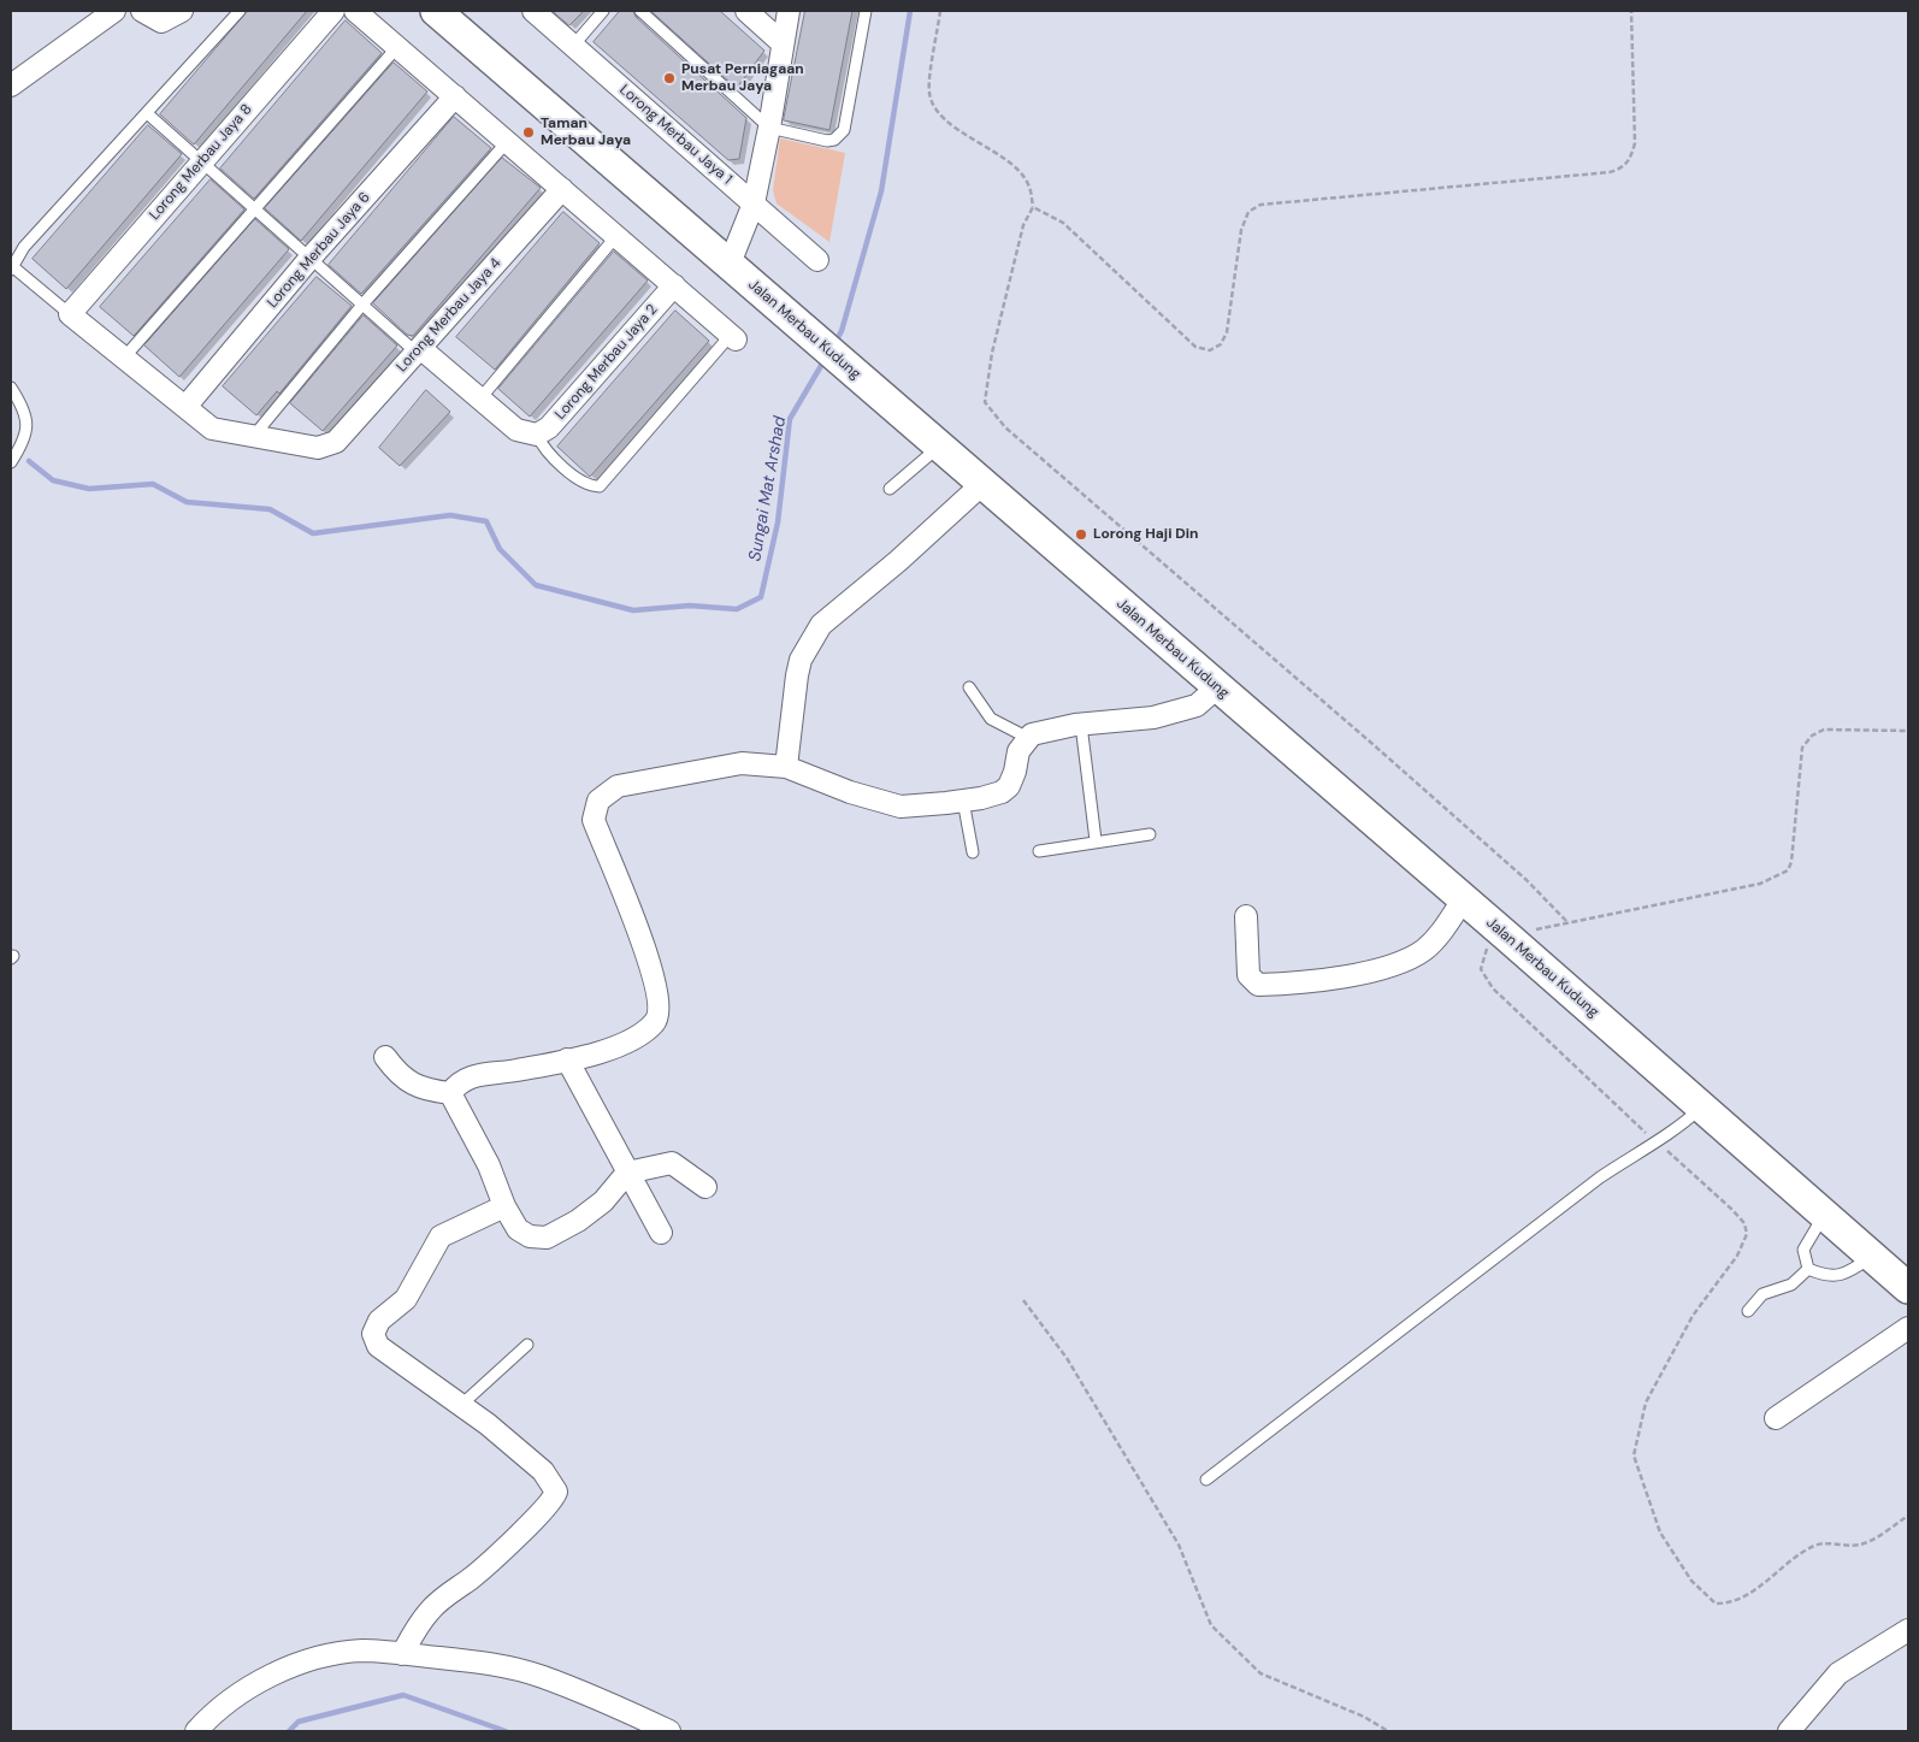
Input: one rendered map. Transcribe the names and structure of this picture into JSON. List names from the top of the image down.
{
  "streets": {
    "main road": ["Jalan Merbau Kudung"],
    "street": [
      "Lorong Merbau Jaya 1",
      "Lorong Merbau Jaya 8",
      "Lorong Merbau Jaya 6",
      "Lorong Merbau Jaya 4",
      "Lorong Merbau Jaya 2"
    ]
  },
  "water": ["Sungai Mat Arshad"],
  "places": ["Pusat Perniagaan Merbau Jaya", "Taman Merbau Jaya", "Lorong Haji Din"]
}
